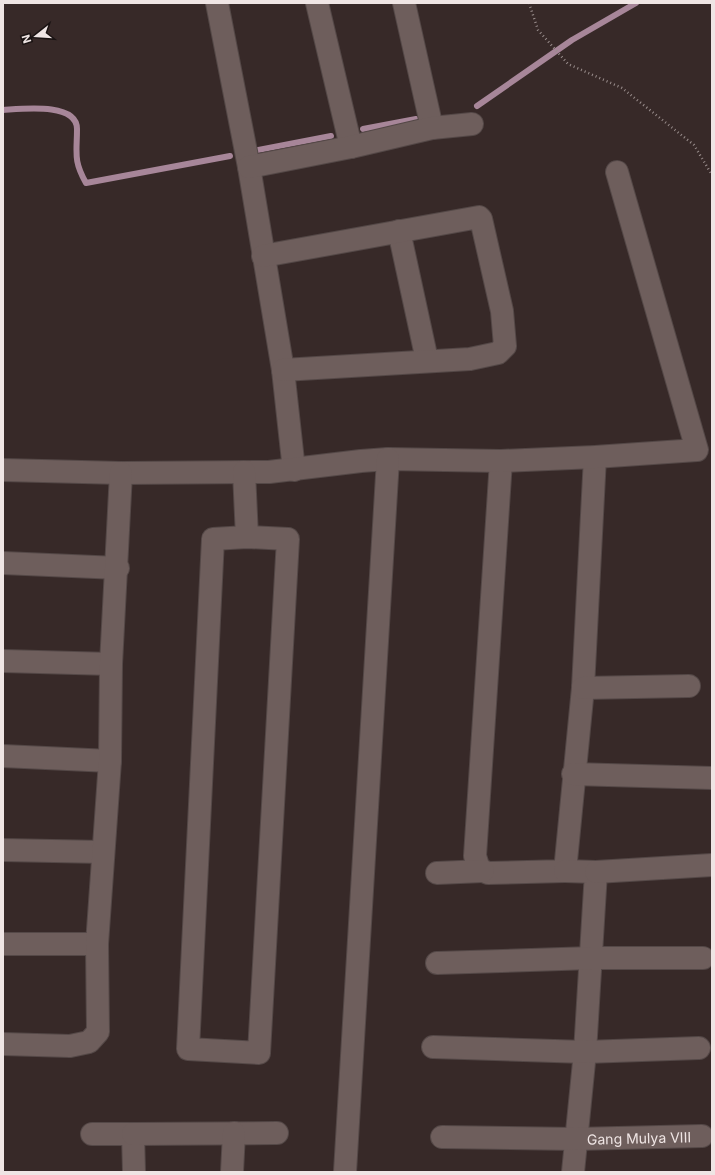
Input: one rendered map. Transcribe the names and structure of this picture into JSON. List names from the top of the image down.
{
  "streets": {
    "street": ["Gang Mulya VIII"]
  },
  "north": "left"
}
